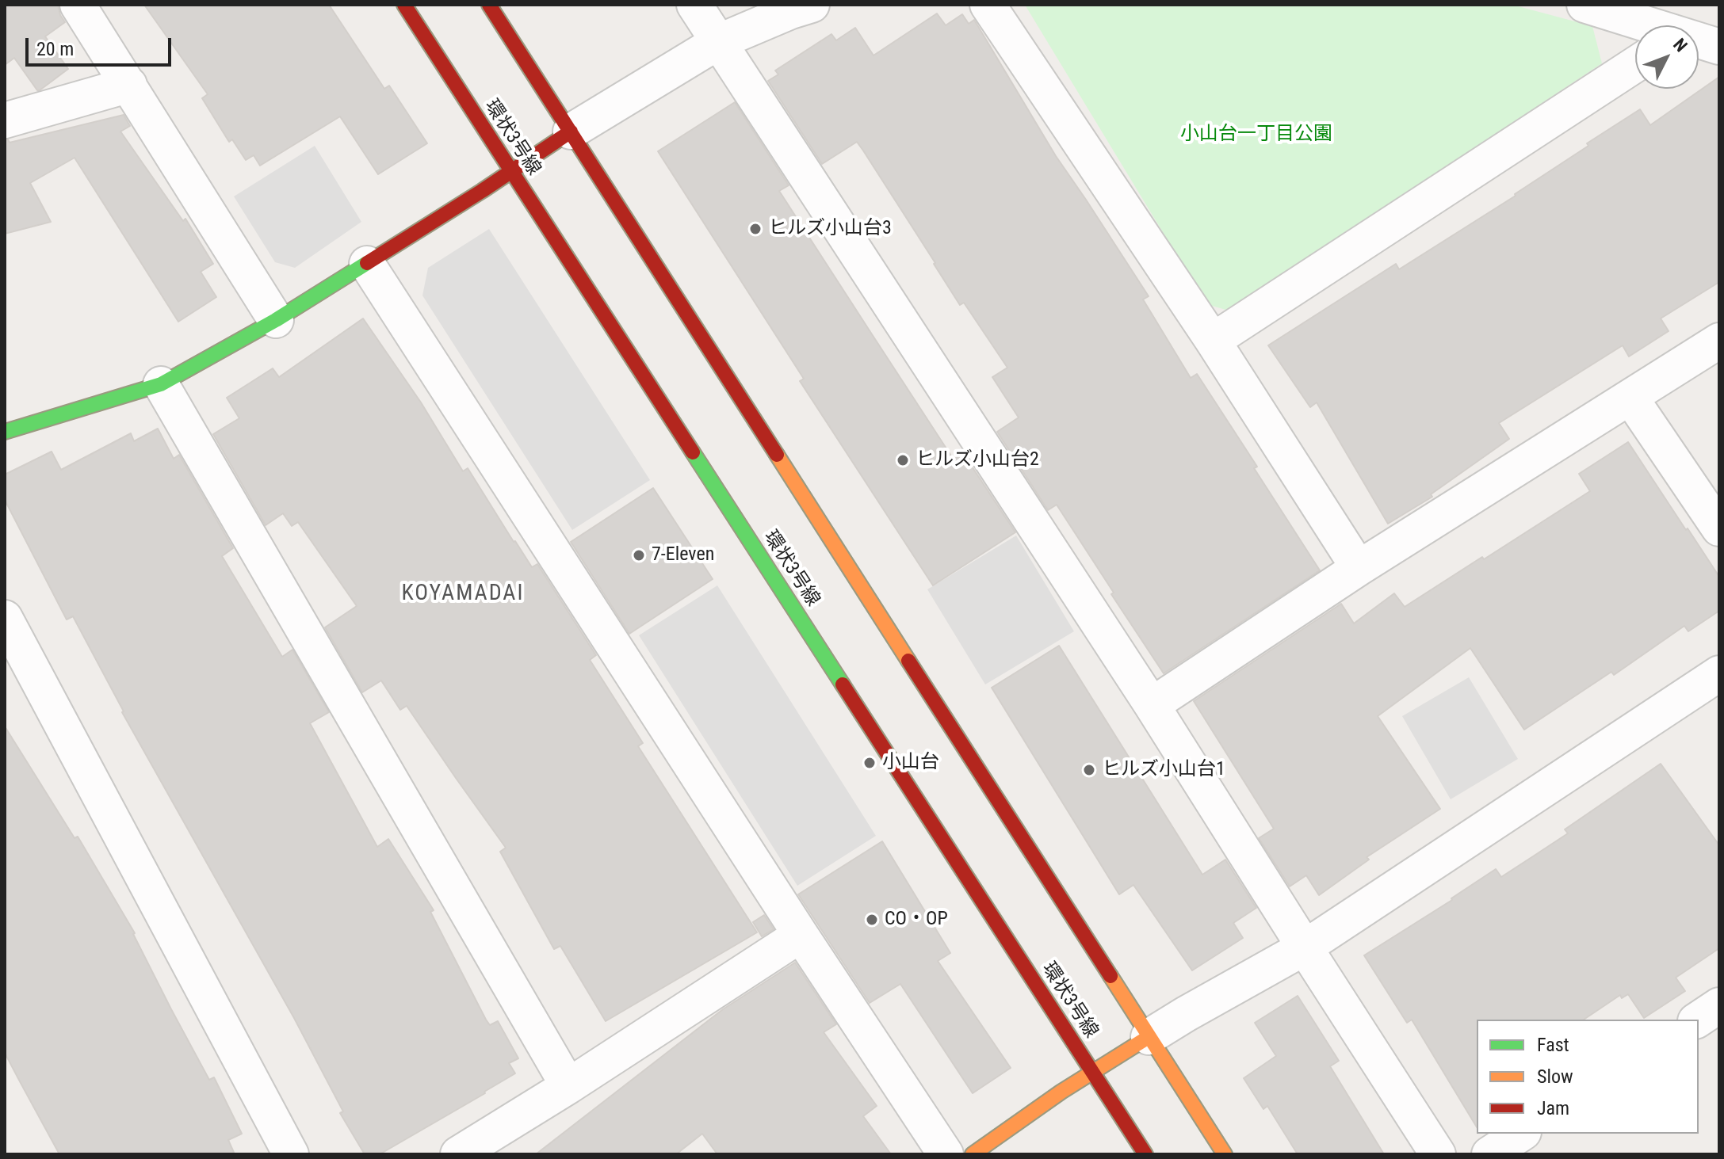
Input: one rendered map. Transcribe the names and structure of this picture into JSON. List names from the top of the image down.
{
  "streets": {
    "street": ["環状3号線"]
  },
  "districts": ["KOYAMADAI"],
  "parks": ["小山台一丁目公園"],
  "places": [
    "ヒルズ小山台3",
    "ヒルズ小山台2",
    "7-Eleven",
    "小山台",
    "ヒルズ小山台1",
    "CO・OP"
  ],
  "legend": ["Fast", "Slow", "Jam"],
  "scale_bar": "20 m",
  "north": "top right"
}
